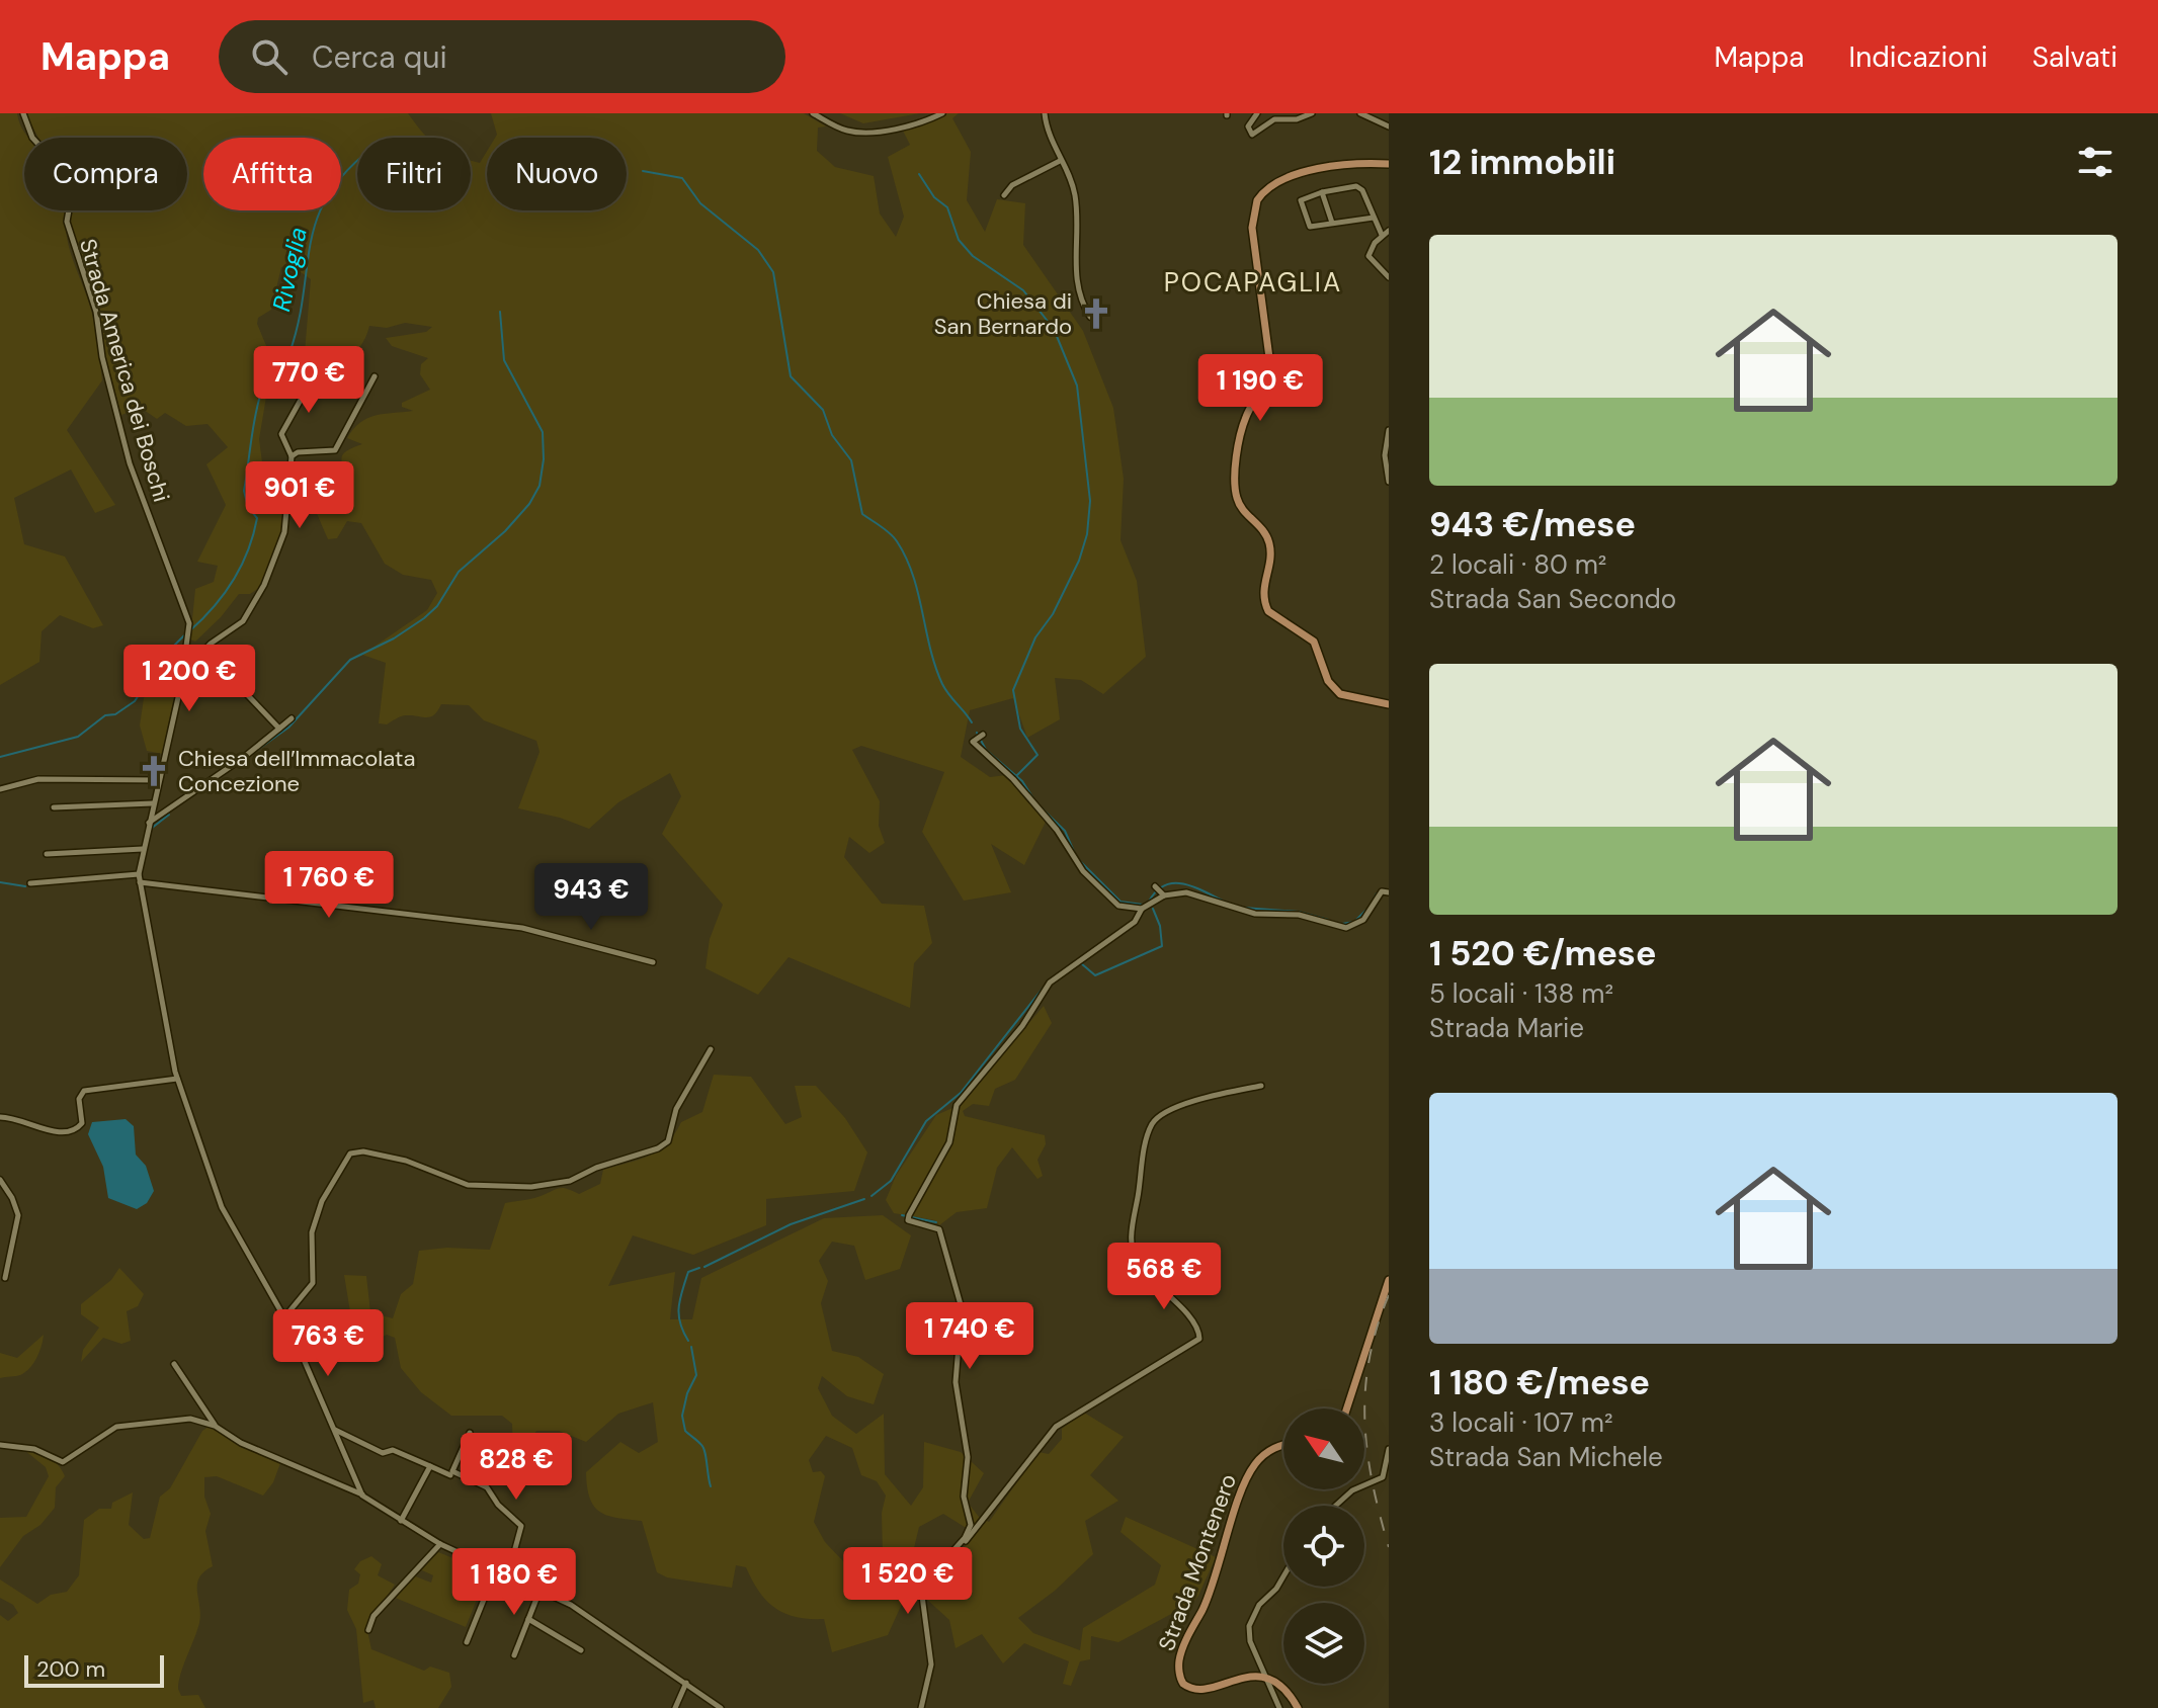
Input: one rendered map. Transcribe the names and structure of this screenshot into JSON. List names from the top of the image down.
{
  "streets": {
    "main road": ["Strada Montenero"],
    "street": ["Strada America dei Boschi"]
  },
  "districts": ["POCAPAGLIA"],
  "water": ["Rivoglia"],
  "places": {
    "church": ["Chiesa di San Bernardo", "Chiesa dell′Immacolata Concezione"]
  },
  "scale_bar": "200 m",
  "north": "top left",
  "page": {
    "header": "Mappa",
    "search": "Cerca qui",
    "nav": ["Mappa", "Indicazioni", "Salvati"],
    "heading": "12 immobili",
    "chip": [
      "Compra",
      "Affitta",
      "Filtri",
      "Nuovo"
    ],
    "list": [
      {
        "name": "943 €/mese",
        "note": "2 locali · 80 m² · Strada San Secondo"
      },
      {
        "name": "1 520 €/mese",
        "note": "5 locali · 138 m² · Strada Marie"
      },
      {
        "name": "1 180 €/mese",
        "note": "3 locali · 107 m² · Strada San Michele"
      }
    ],
    "price": [
      "770 €",
      "1 190 €",
      "901 €",
      "1 200 €",
      "1 760 €",
      "943 €",
      "568 €",
      "1 740 €",
      "763 €",
      "828 €",
      "1 520 €",
      "1 180 €"
    ],
    "scale": "200 m"
  }
}
